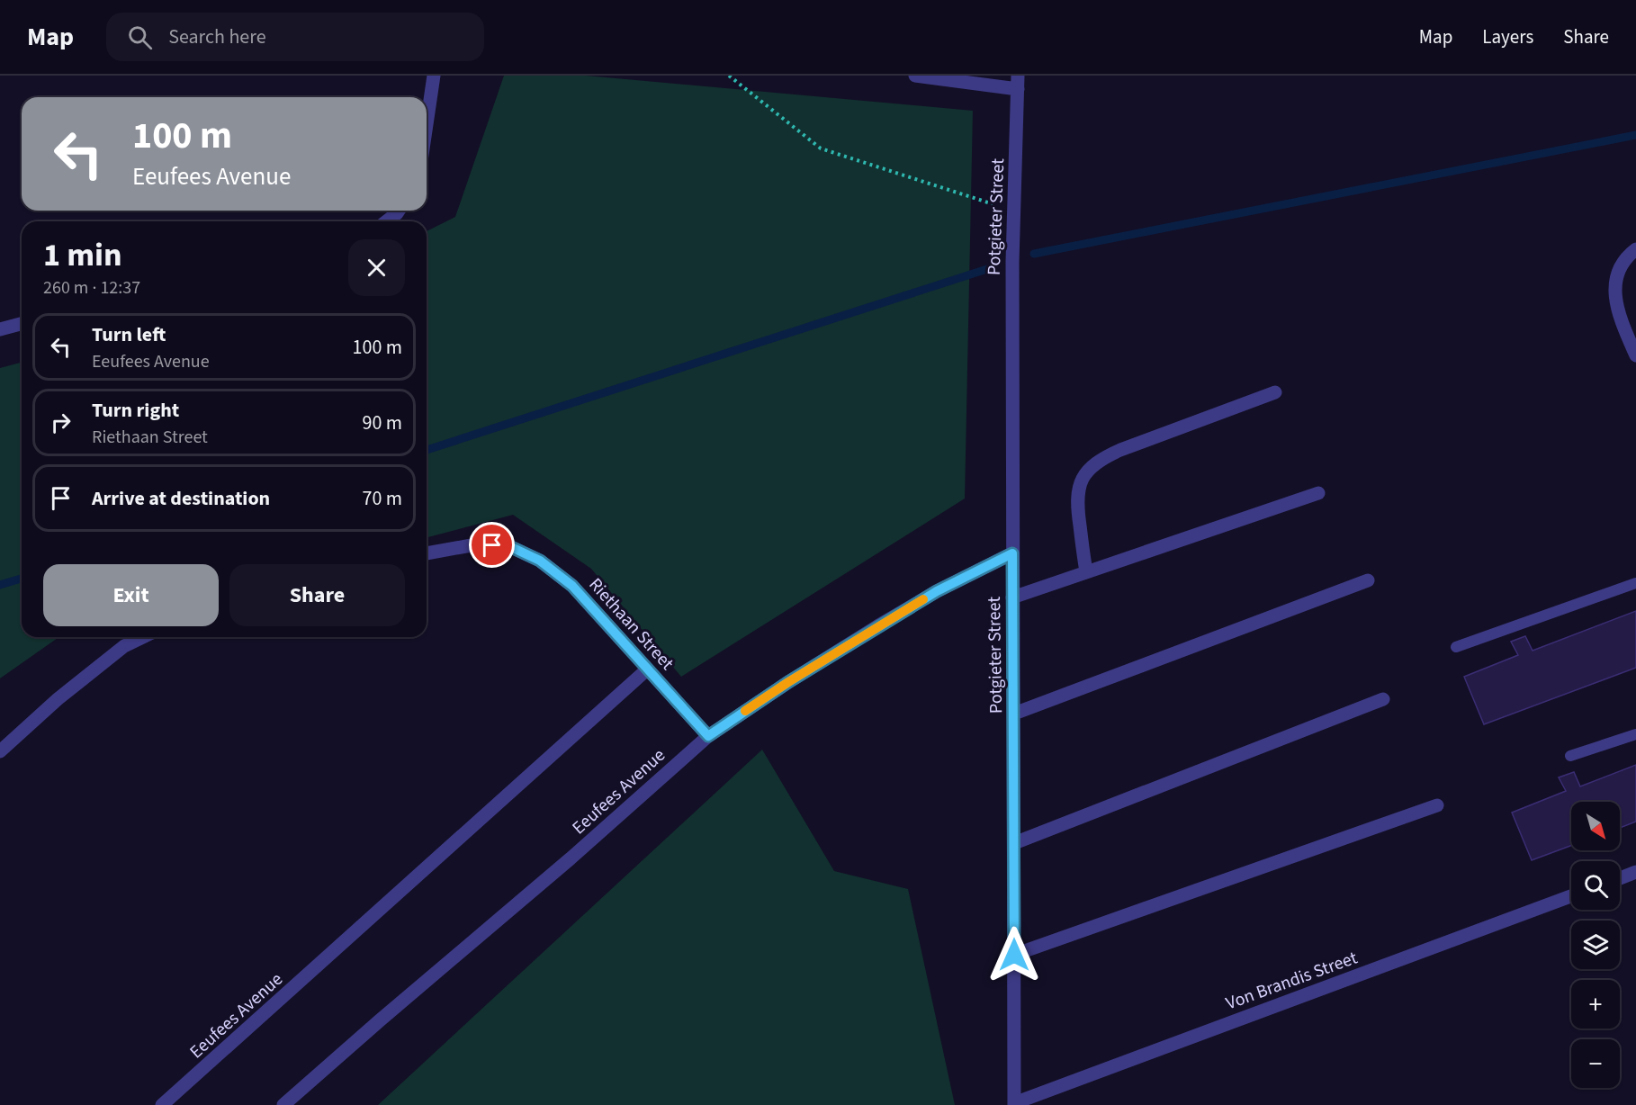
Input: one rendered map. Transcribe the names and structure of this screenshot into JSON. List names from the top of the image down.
{
  "streets": {
    "street": [
      "Potgieter Street",
      "Riethaan Street",
      "Eeufees Avenue",
      "Von Brandis Street"
    ]
  },
  "crossings": [
    ["Potgieter Street", "Eeufees Avenue"],
    ["Potgieter Street", "Von Brandis Street"],
    ["Riethaan Street", "Eeufees Avenue"]
  ],
  "north": "bottom right",
  "page": {
    "header": "Map",
    "search": "Search here",
    "nav": ["Map", "Layers", "Share"],
    "turn": ["100 m", "Eeufees Avenue"],
    "heading": ["1 min", "260 m · 12:37"],
    "list": [
      {
        "name": "Turn left",
        "note": "Eeufees Avenue",
        "value": "100 m"
      },
      {
        "name": "Turn right",
        "note": "Riethaan Street",
        "value": "90 m"
      },
      {
        "name": "Arrive at destination",
        "value": "70 m"
      }
    ],
    "buttons": ["Exit", "Share"],
    "map_buttons": ["+", "−"]
  }
}
